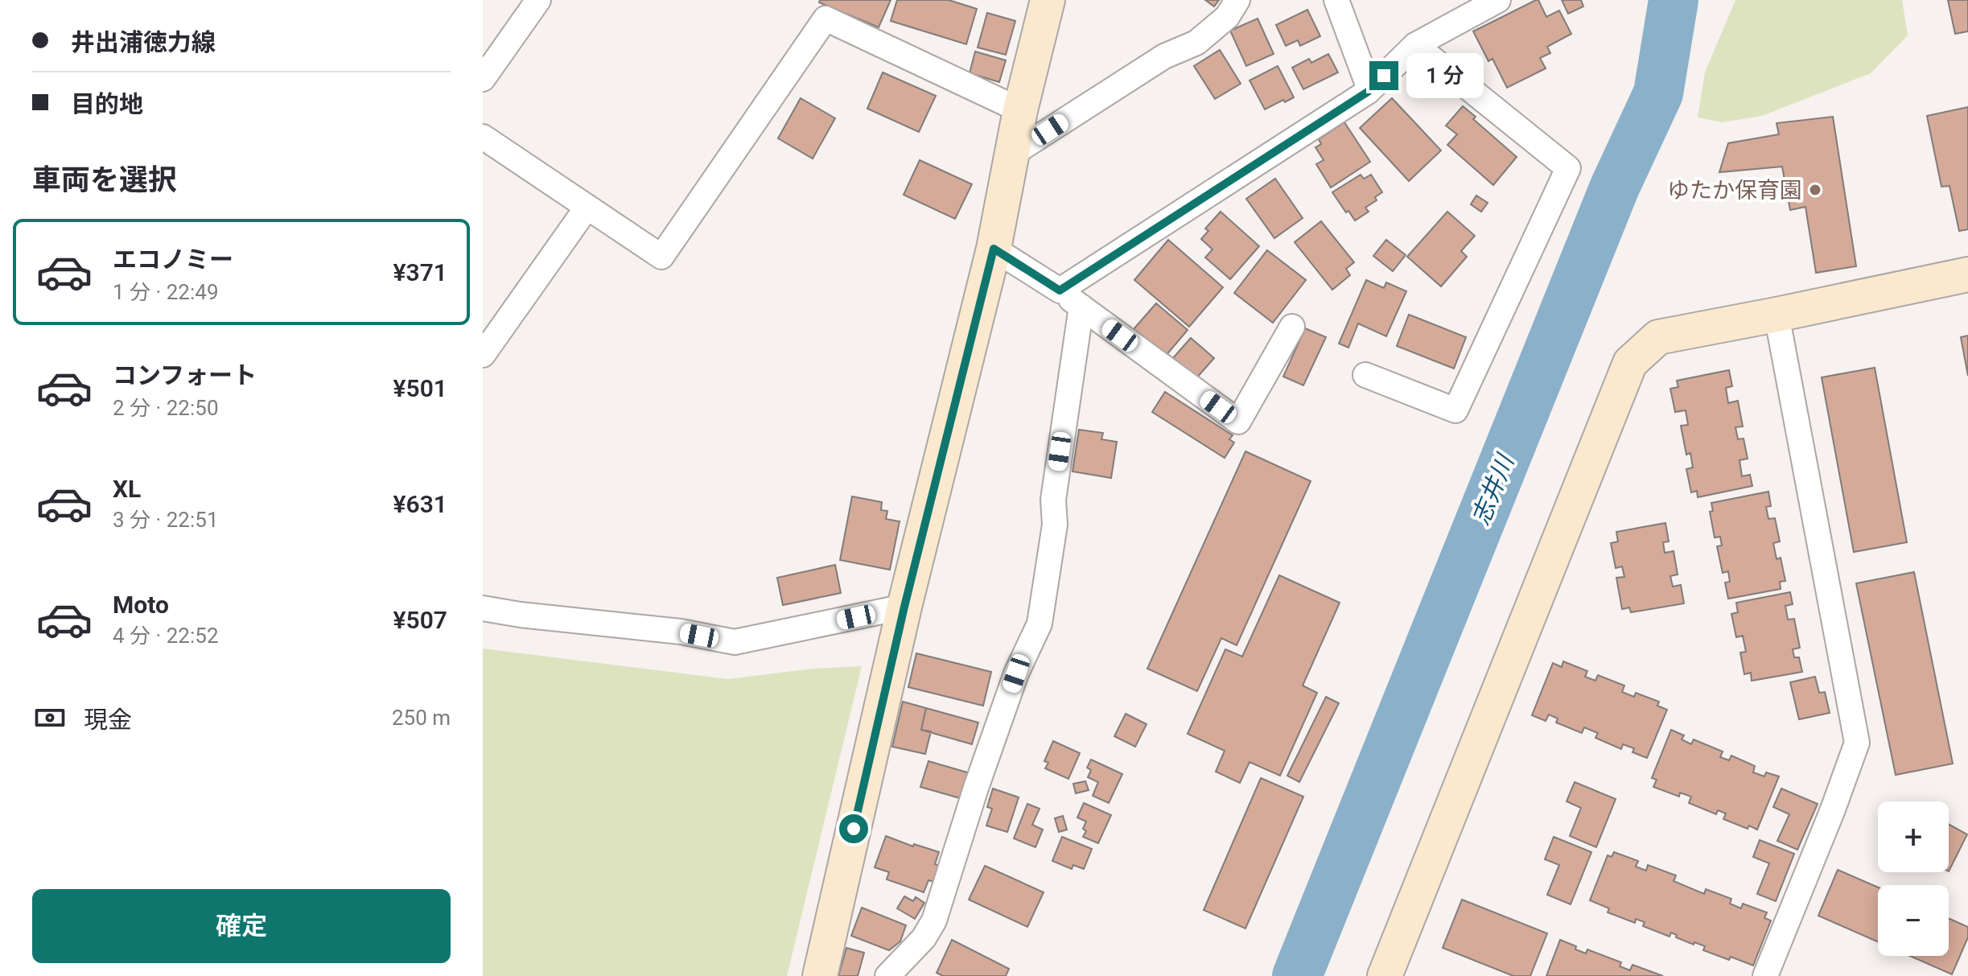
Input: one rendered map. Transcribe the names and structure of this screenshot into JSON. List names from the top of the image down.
{
  "water": ["志井川"],
  "places": ["ゆたか保育園"],
  "page": {
    "banner": ["井出浦徳力線", "目的地"],
    "bubble": "1 分",
    "heading": "車両を選択",
    "list": [
      {
        "name": "エコノミー",
        "note": "1 分 · 22:49",
        "value": "¥371"
      },
      {
        "name": "コンフォート",
        "note": "2 分 · 22:50",
        "value": "¥501"
      },
      {
        "name": "XL",
        "note": "3 分 · 22:51",
        "value": "¥631"
      },
      {
        "name": "Moto",
        "note": "4 分 · 22:52",
        "value": "¥507"
      }
    ],
    "pay": ["現金", "250 m"],
    "map_buttons": ["+", "−"],
    "buttons": "確定"
  }
}
